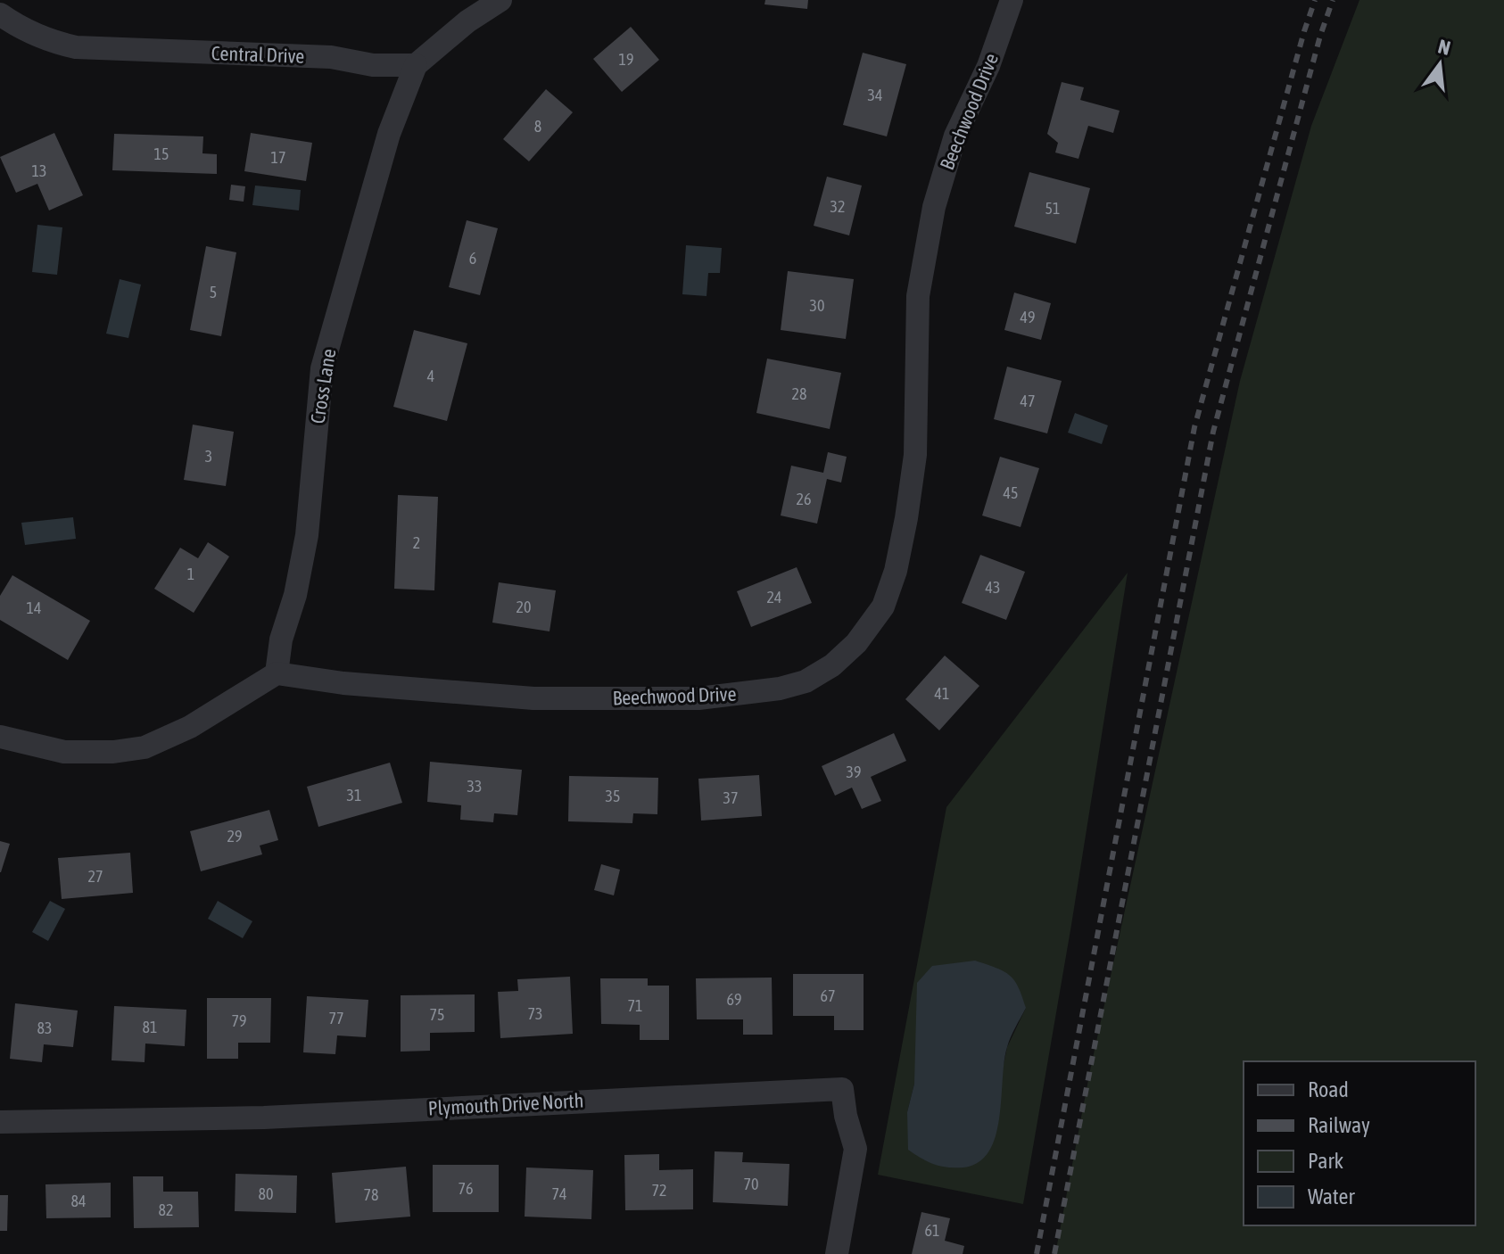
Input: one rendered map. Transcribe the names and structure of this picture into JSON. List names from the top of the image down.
{
  "streets": {
    "street": [
      "Central Drive",
      "Beechwood Drive",
      "Cross Lane",
      "Plymouth Drive North"
    ]
  },
  "crossings": [
    ["Central Drive", "Cross Lane"],
    ["Beechwood Drive", "Cross Lane"]
  ],
  "house_numbers": [
    "19",
    "34",
    "8",
    "15",
    "17",
    "13",
    "32",
    "51",
    "6",
    "5",
    "30",
    "49",
    "4",
    "28",
    "47",
    "3",
    "45",
    "26",
    "2",
    "1",
    "43",
    "24",
    "20",
    "14",
    "41",
    "39",
    "33",
    "31",
    "35",
    "37",
    "29",
    "27",
    "67",
    "69",
    "71",
    "73",
    "75",
    "77",
    "79",
    "81",
    "83",
    "70",
    "76",
    "72",
    "80",
    "74",
    "78",
    "84",
    "82",
    "61"
  ],
  "legend": [
    "Road",
    "Railway",
    "Park",
    "Water"
  ],
  "north": "top"
}
